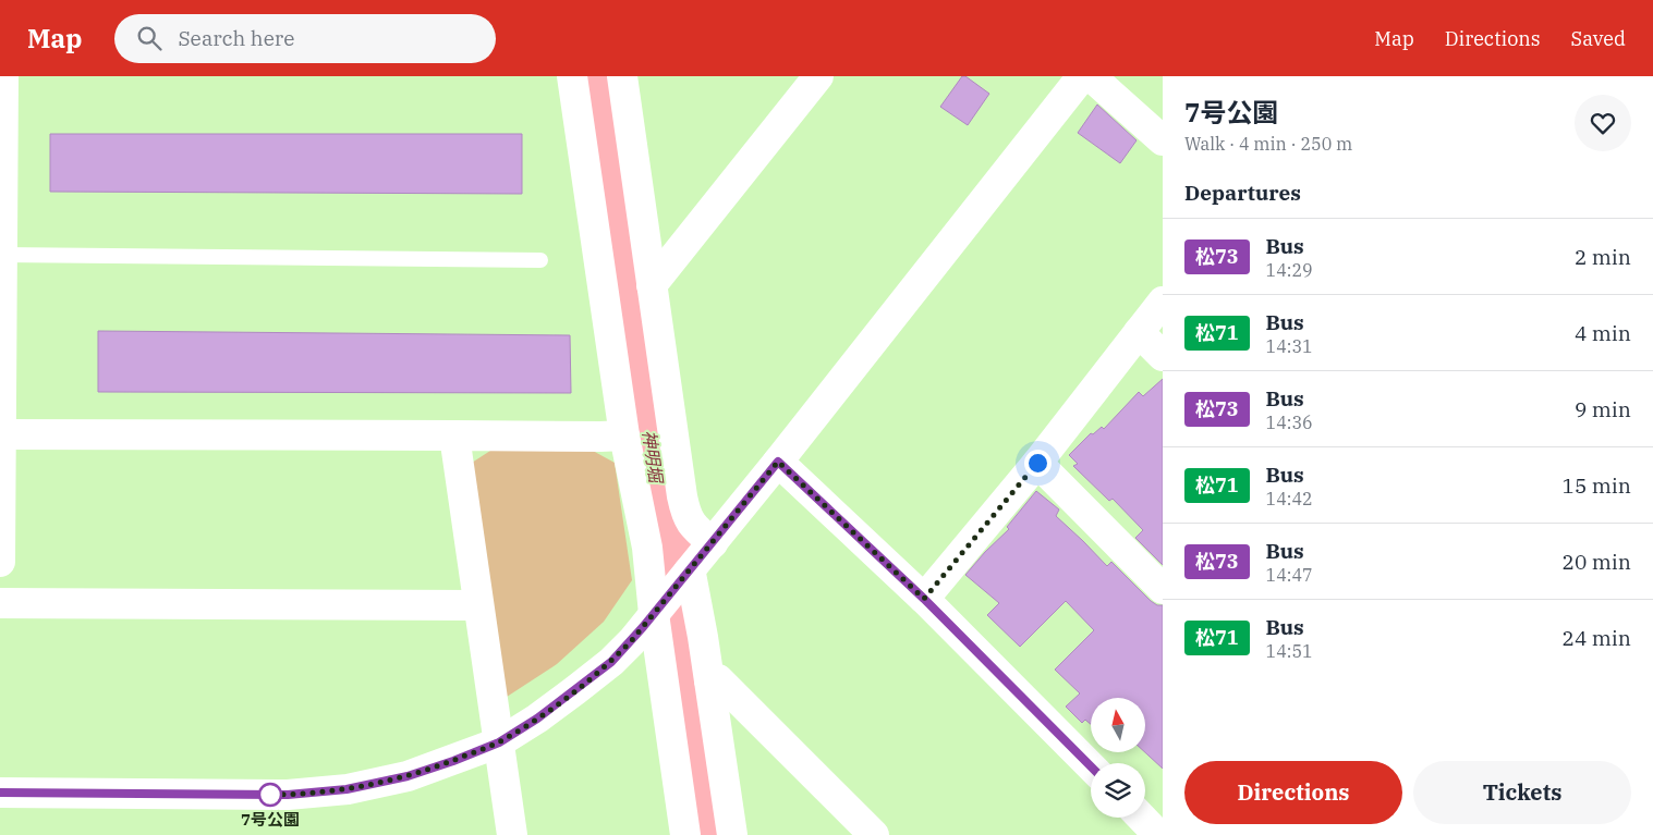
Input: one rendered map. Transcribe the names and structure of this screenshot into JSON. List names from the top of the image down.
{
  "water": ["神明堀"],
  "places": ["7号公園"],
  "lines": ["bus line 松73"],
  "north": "top",
  "page": {
    "header": "Map",
    "search": "Search here",
    "nav": ["Map", "Directions", "Saved"],
    "heading": [
      ["7号公園", "Walk · 4 min · 250 m"],
      "Departures"
    ],
    "list": [
      {
        "mark": "松73",
        "name": "Bus",
        "note": "14:29",
        "value": "2 min"
      },
      {
        "mark": "松71",
        "name": "Bus",
        "note": "14:31",
        "value": "4 min"
      },
      {
        "mark": "松73",
        "name": "Bus",
        "note": "14:36",
        "value": "9 min"
      },
      {
        "mark": "松71",
        "name": "Bus",
        "note": "14:42",
        "value": "15 min"
      },
      {
        "mark": "松73",
        "name": "Bus",
        "note": "14:47",
        "value": "20 min"
      },
      {
        "mark": "松71",
        "name": "Bus",
        "note": "14:51",
        "value": "24 min"
      }
    ],
    "buttons": ["Directions", "Tickets"]
  }
}
